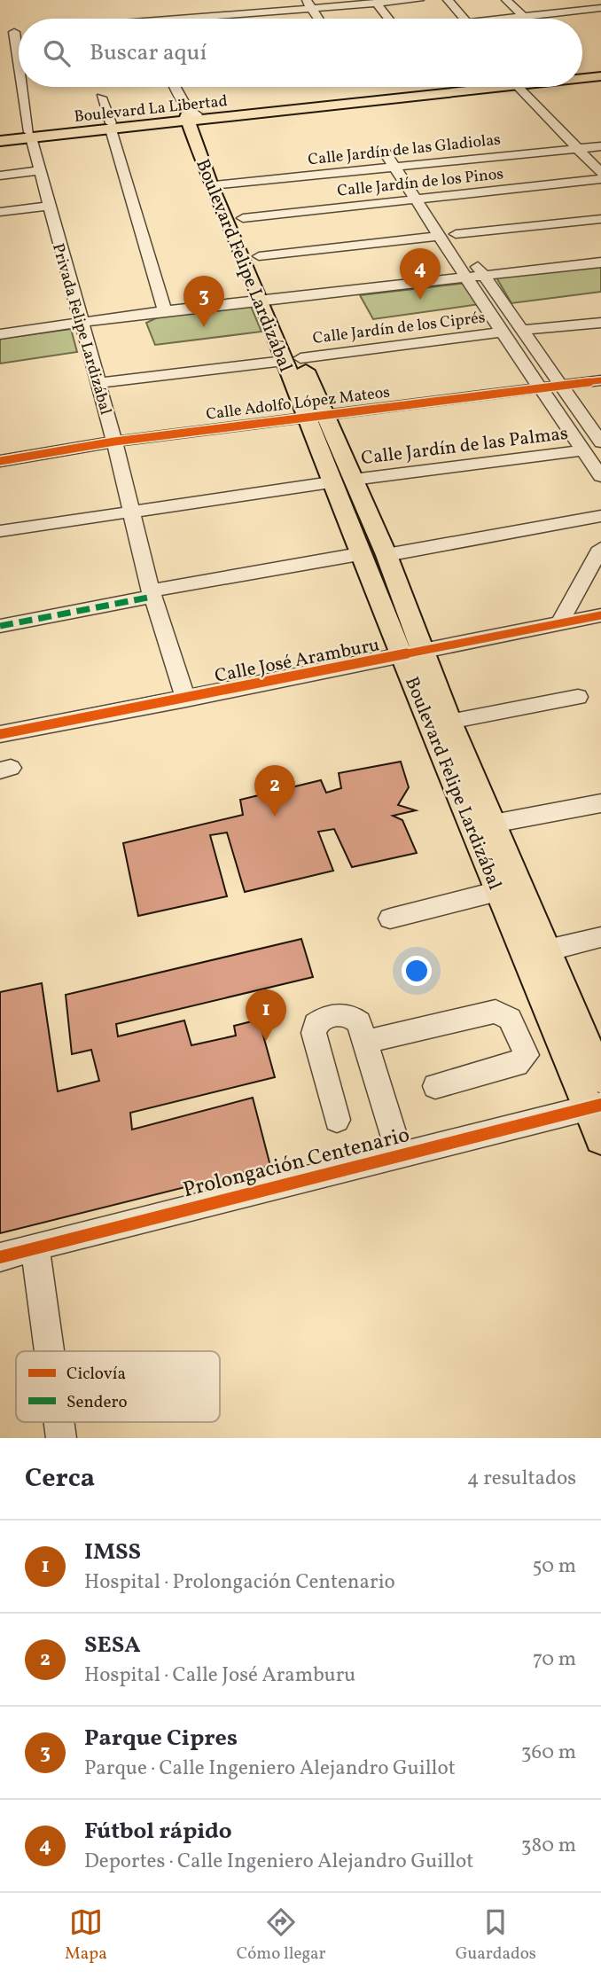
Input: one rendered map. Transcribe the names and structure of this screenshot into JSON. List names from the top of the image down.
{
  "streets": {
    "main road": ["Boulevard La Libertad", "Boulevard Felipe Lardizábal"],
    "street": [
      "Calle Jardín de las Gladiolas",
      "Calle Jardín de los Pinos",
      "Calle Jardín de los Ciprés",
      "Privada Felipe Lardizábal",
      "Calle Adolfo López Mateos",
      "Calle Jardín de las Palmas",
      "Calle José Aramburu",
      "Prolongación Centenario"
    ]
  },
  "crossings": [
    ["Boulevard La Libertad", "Boulevard Felipe Lardizábal"],
    ["Boulevard La Libertad", "Privada Felipe Lardizábal"],
    ["Calle Jardín de las Gladiolas", "Boulevard Felipe Lardizábal"],
    ["Calle Jardín de los Pinos", "Boulevard Felipe Lardizábal"],
    ["Boulevard Felipe Lardizábal", "Calle Jardín de los Ciprés"],
    ["Boulevard Felipe Lardizábal", "Calle Adolfo López Mateos"],
    ["Boulevard Felipe Lardizábal", "Calle Jardín de las Palmas"],
    ["Boulevard Felipe Lardizábal", "Calle José Aramburu"],
    ["Boulevard Felipe Lardizábal", "Prolongación Centenario"],
    ["Calle Jardín de los Ciprés", "Privada Felipe Lardizábal"],
    ["Privada Felipe Lardizábal", "Calle Adolfo López Mateos"],
    ["Privada Felipe Lardizábal", "Calle Jardín de las Palmas"],
    ["Privada Felipe Lardizábal", "Calle José Aramburu"]
  ],
  "legend": ["Ciclovía", "Sendero"],
  "page": {
    "search": "Buscar aquí",
    "pins": [
      "4",
      "3",
      "2",
      "1"
    ],
    "heading": ["Cerca", "4 resultados"],
    "list": [
      {
        "mark": "1",
        "name": "IMSS",
        "note": "Hospital · Prolongación Centenario",
        "value": "50 m"
      },
      {
        "mark": "2",
        "name": "SESA",
        "note": "Hospital · Calle José Aramburu",
        "value": "70 m"
      },
      {
        "mark": "3",
        "name": "Parque Cipres",
        "note": "Parque · Calle Ingeniero Alejandro Guillot",
        "value": "360 m"
      },
      {
        "mark": "4",
        "name": "Fútbol rápido",
        "note": "Deportes · Calle Ingeniero Alejandro Guillot",
        "value": "380 m"
      }
    ],
    "nav": ["Mapa", "Cómo llegar", "Guardados"]
  }
}
